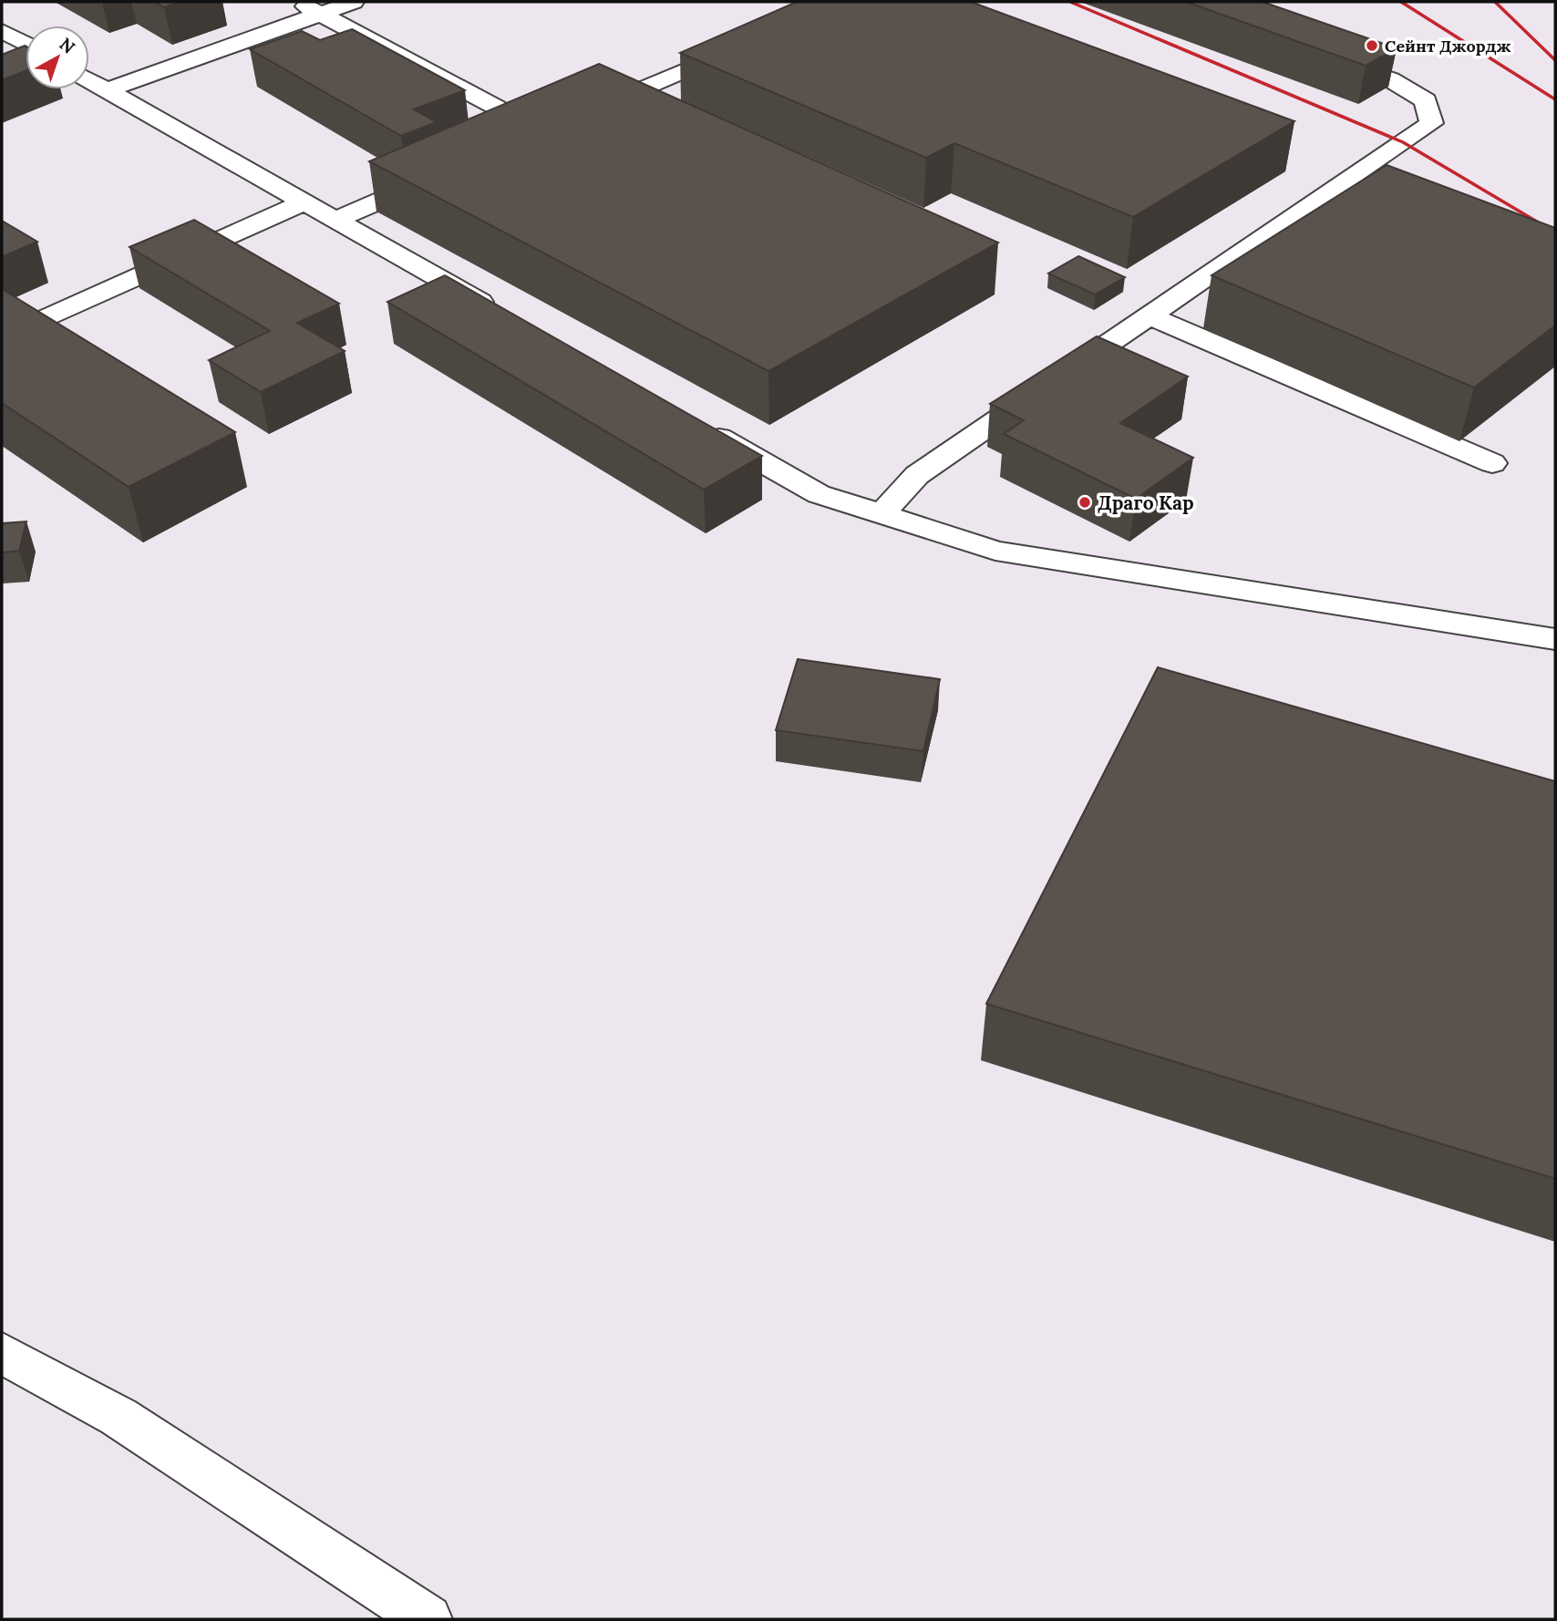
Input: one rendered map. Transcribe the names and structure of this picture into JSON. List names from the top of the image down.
{
  "places": ["Сейнт Джордж", "Драго Кар"],
  "north": "top right"
}
